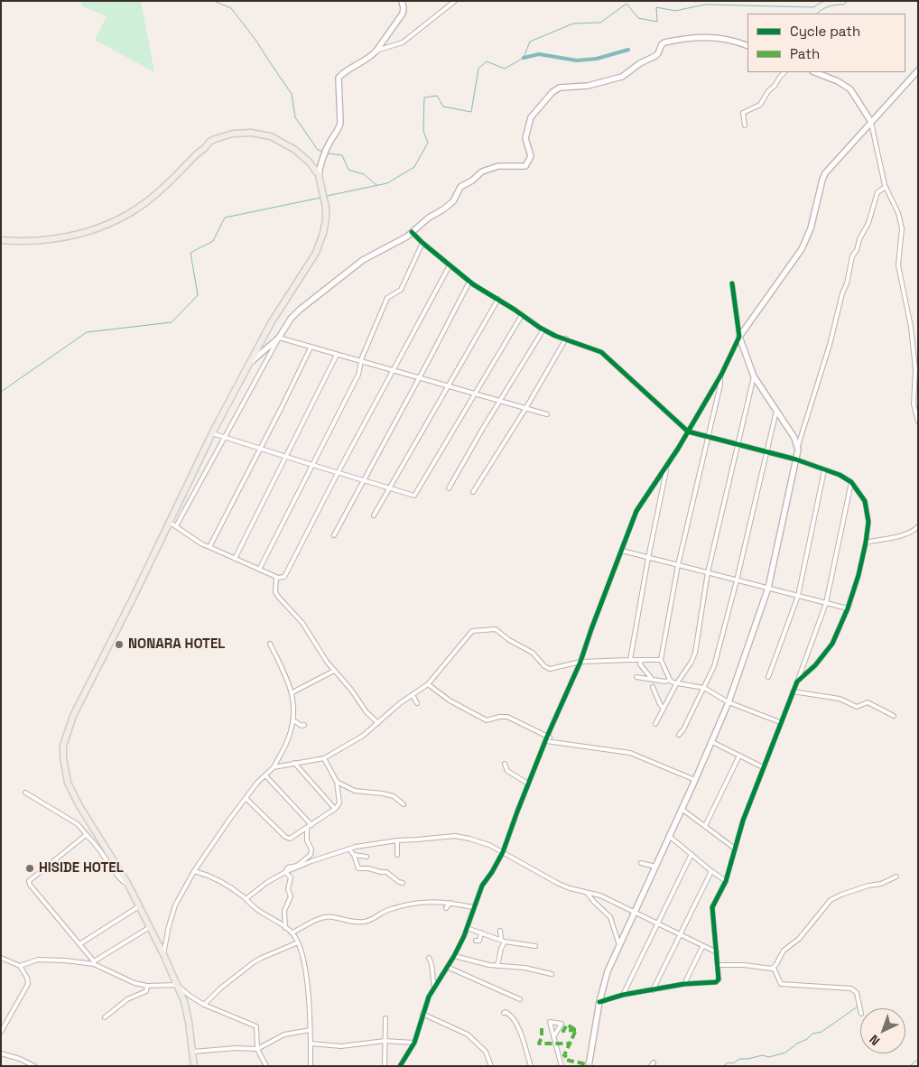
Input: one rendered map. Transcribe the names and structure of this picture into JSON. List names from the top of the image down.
{
  "places": ["NONARA HOTEL", "HISIDE HOTEL"],
  "legend": ["Cycle path", "Path"],
  "north": "bottom left"
}
